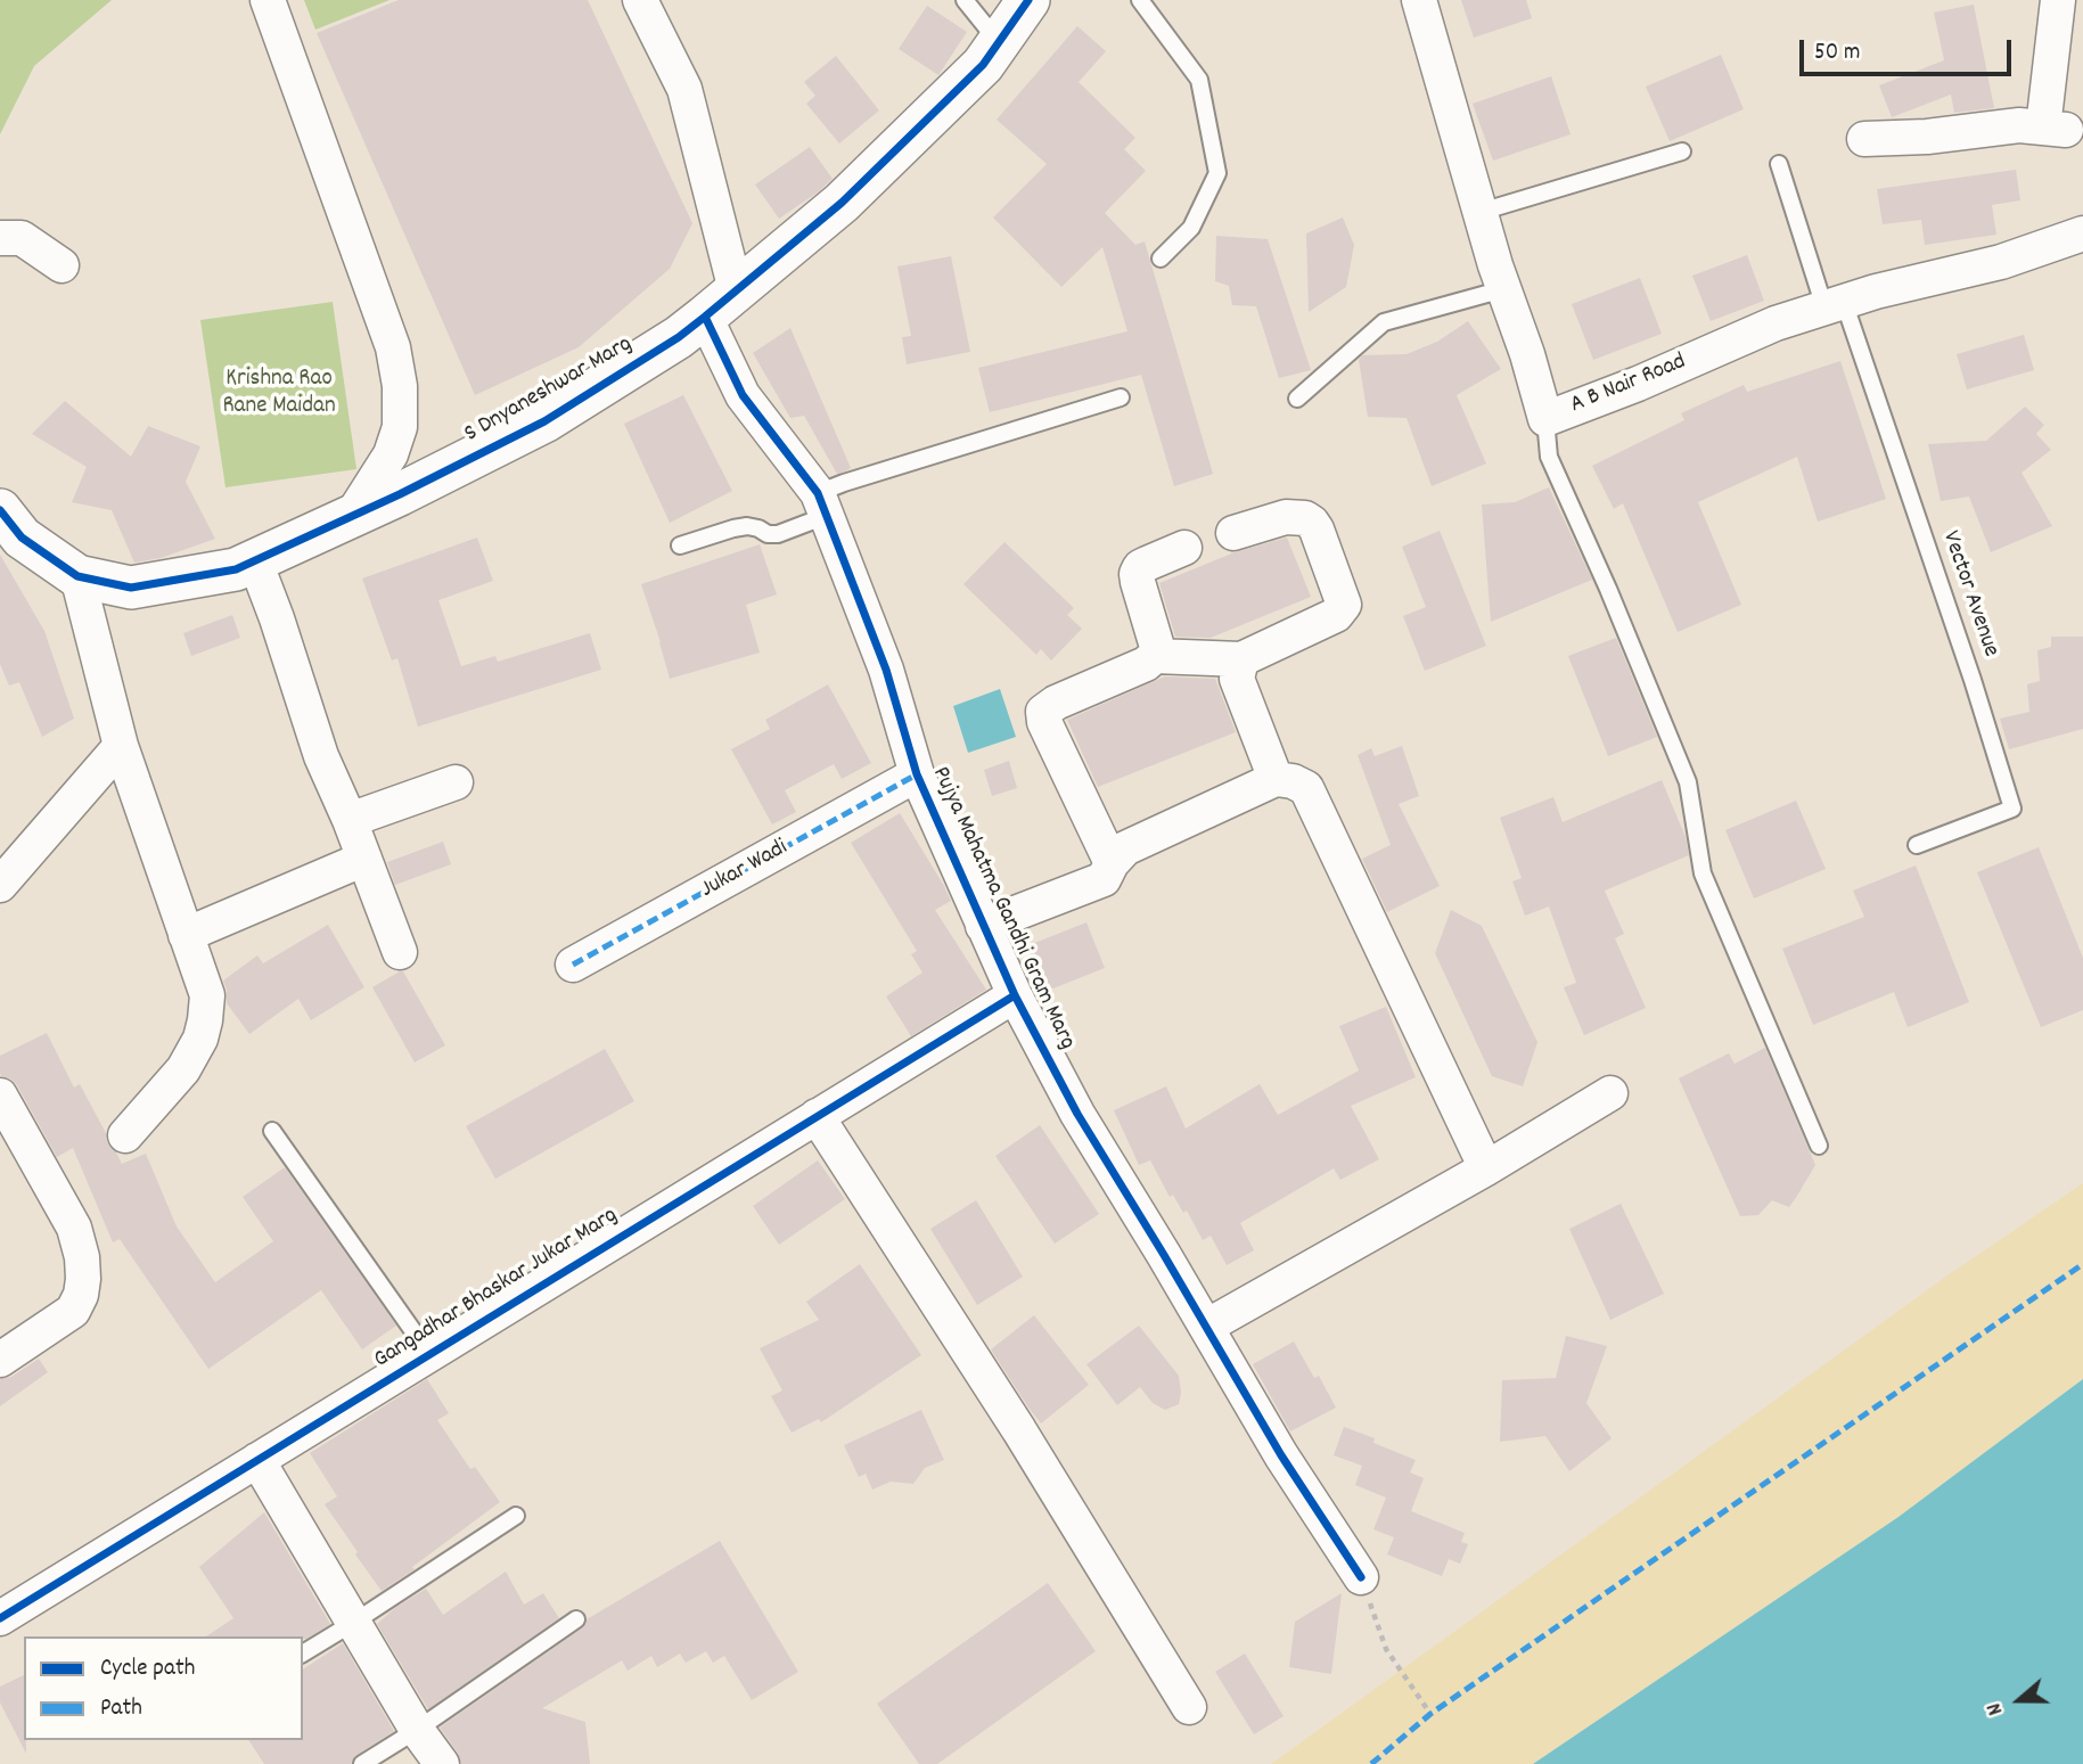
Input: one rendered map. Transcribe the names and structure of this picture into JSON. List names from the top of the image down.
{
  "streets": {
    "street": [
      "A B Nair Road",
      "S Dnyaneshwar Marg",
      "Jukar Wadi",
      "Pujya Mahatma Gandhi Gram Marg",
      "Gangadhar Bhaskar Jukar Marg"
    ],
    "lane": ["Vector Avenue"]
  },
  "crossings": [
    ["A B Nair Road", "Vector Avenue"],
    ["S Dnyaneshwar Marg", "Pujya Mahatma Gandhi Gram Marg"],
    ["Jukar Wadi", "Pujya Mahatma Gandhi Gram Marg"],
    ["Pujya Mahatma Gandhi Gram Marg", "Gangadhar Bhaskar Jukar Marg"]
  ],
  "parks": ["Krishna Rao Rane Maidan"],
  "legend": ["Cycle path", "Path"],
  "scale_bar": "50 m",
  "north": "left"
}
